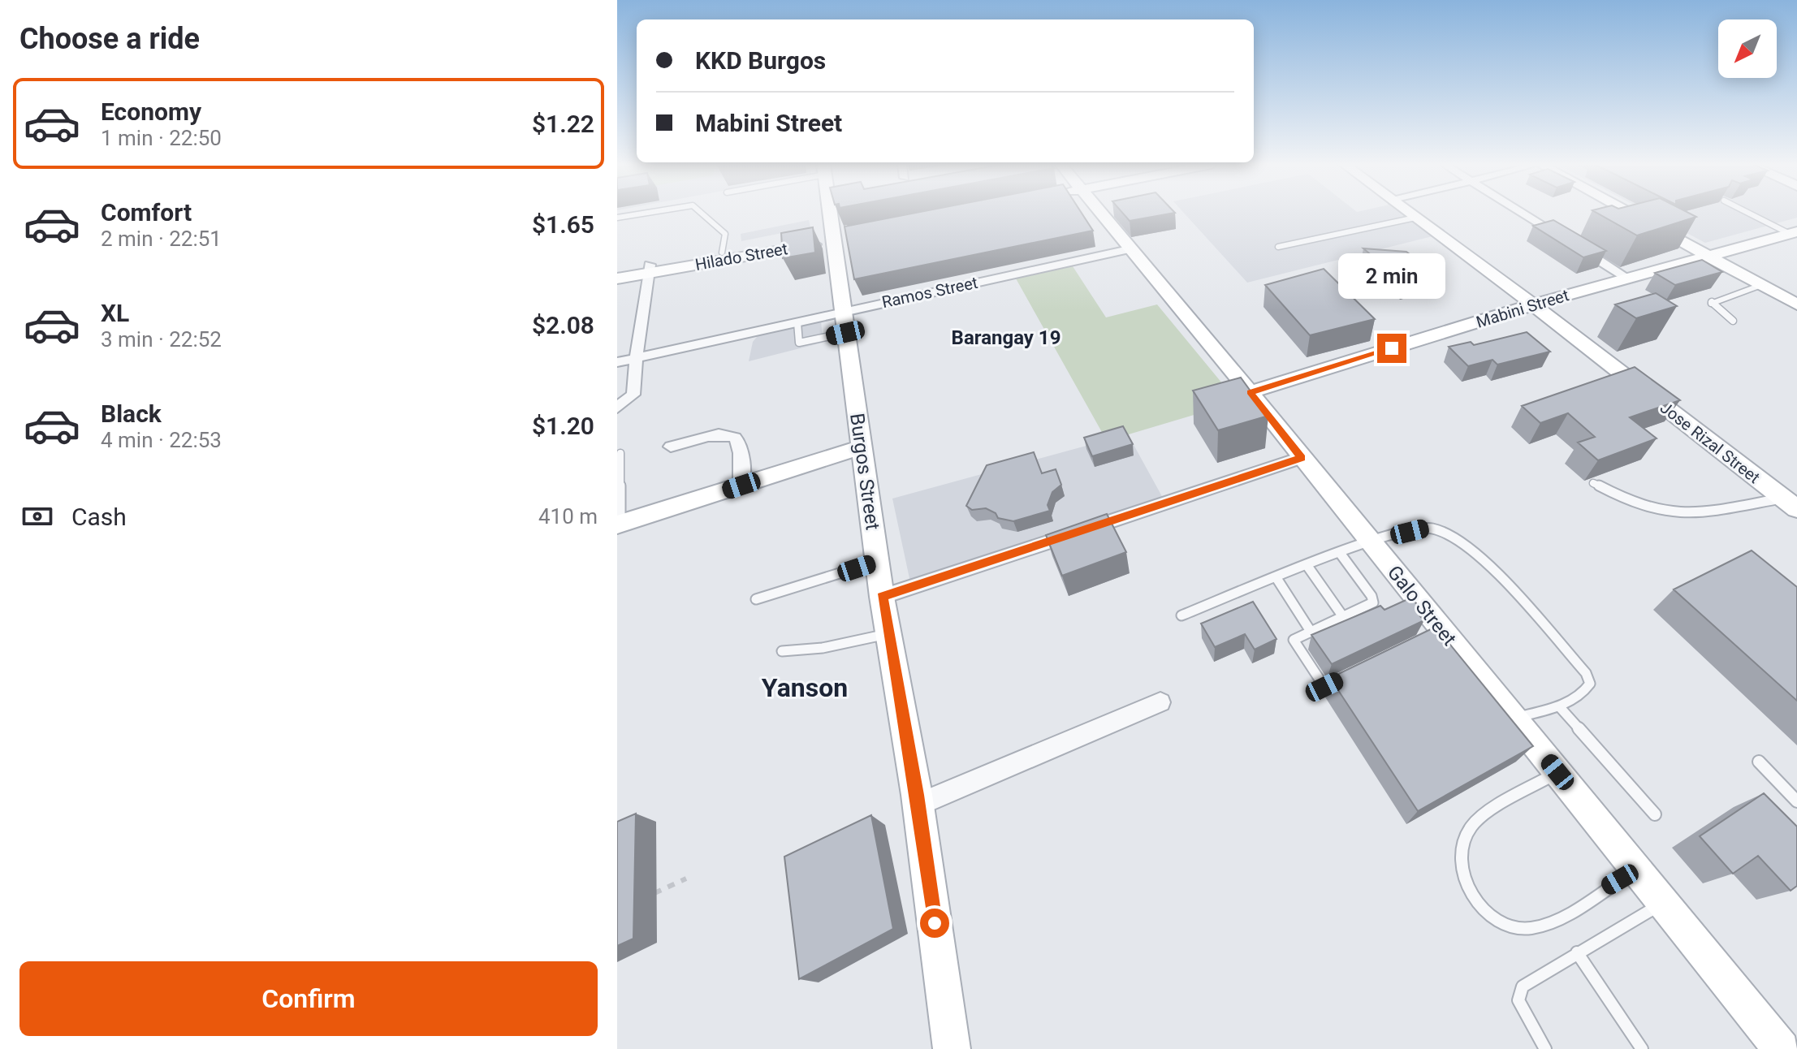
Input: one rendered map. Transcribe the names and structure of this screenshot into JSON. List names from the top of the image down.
{
  "streets": {
    "street": [
      "Hilado Street",
      "Ramos Street",
      "Mabini Street",
      "Jose Rizal Street",
      "Burgos Street",
      "Galo Street"
    ]
  },
  "crossings": [
    ["Hilado Street", "Burgos Street"],
    ["Ramos Street", "Burgos Street"],
    ["Ramos Street", "Galo Street"],
    ["Mabini Street", "Jose Rizal Street"],
    ["Mabini Street", "Galo Street"]
  ],
  "districts": ["Barangay 19", "Yanson"],
  "north": "bottom left",
  "page": {
    "heading": "Choose a ride",
    "banner": ["KKD Burgos", "Mabini Street"],
    "list": [
      {
        "name": "Economy",
        "note": "1 min · 22:50",
        "value": "$1.22"
      },
      {
        "name": "Comfort",
        "note": "2 min · 22:51",
        "value": "$1.65"
      },
      {
        "name": "XL",
        "note": "3 min · 22:52",
        "value": "$2.08"
      },
      {
        "name": "Black",
        "note": "4 min · 22:53",
        "value": "$1.20"
      }
    ],
    "bubble": "2 min",
    "pay": ["Cash", "410 m"],
    "buttons": "Confirm"
  }
}
